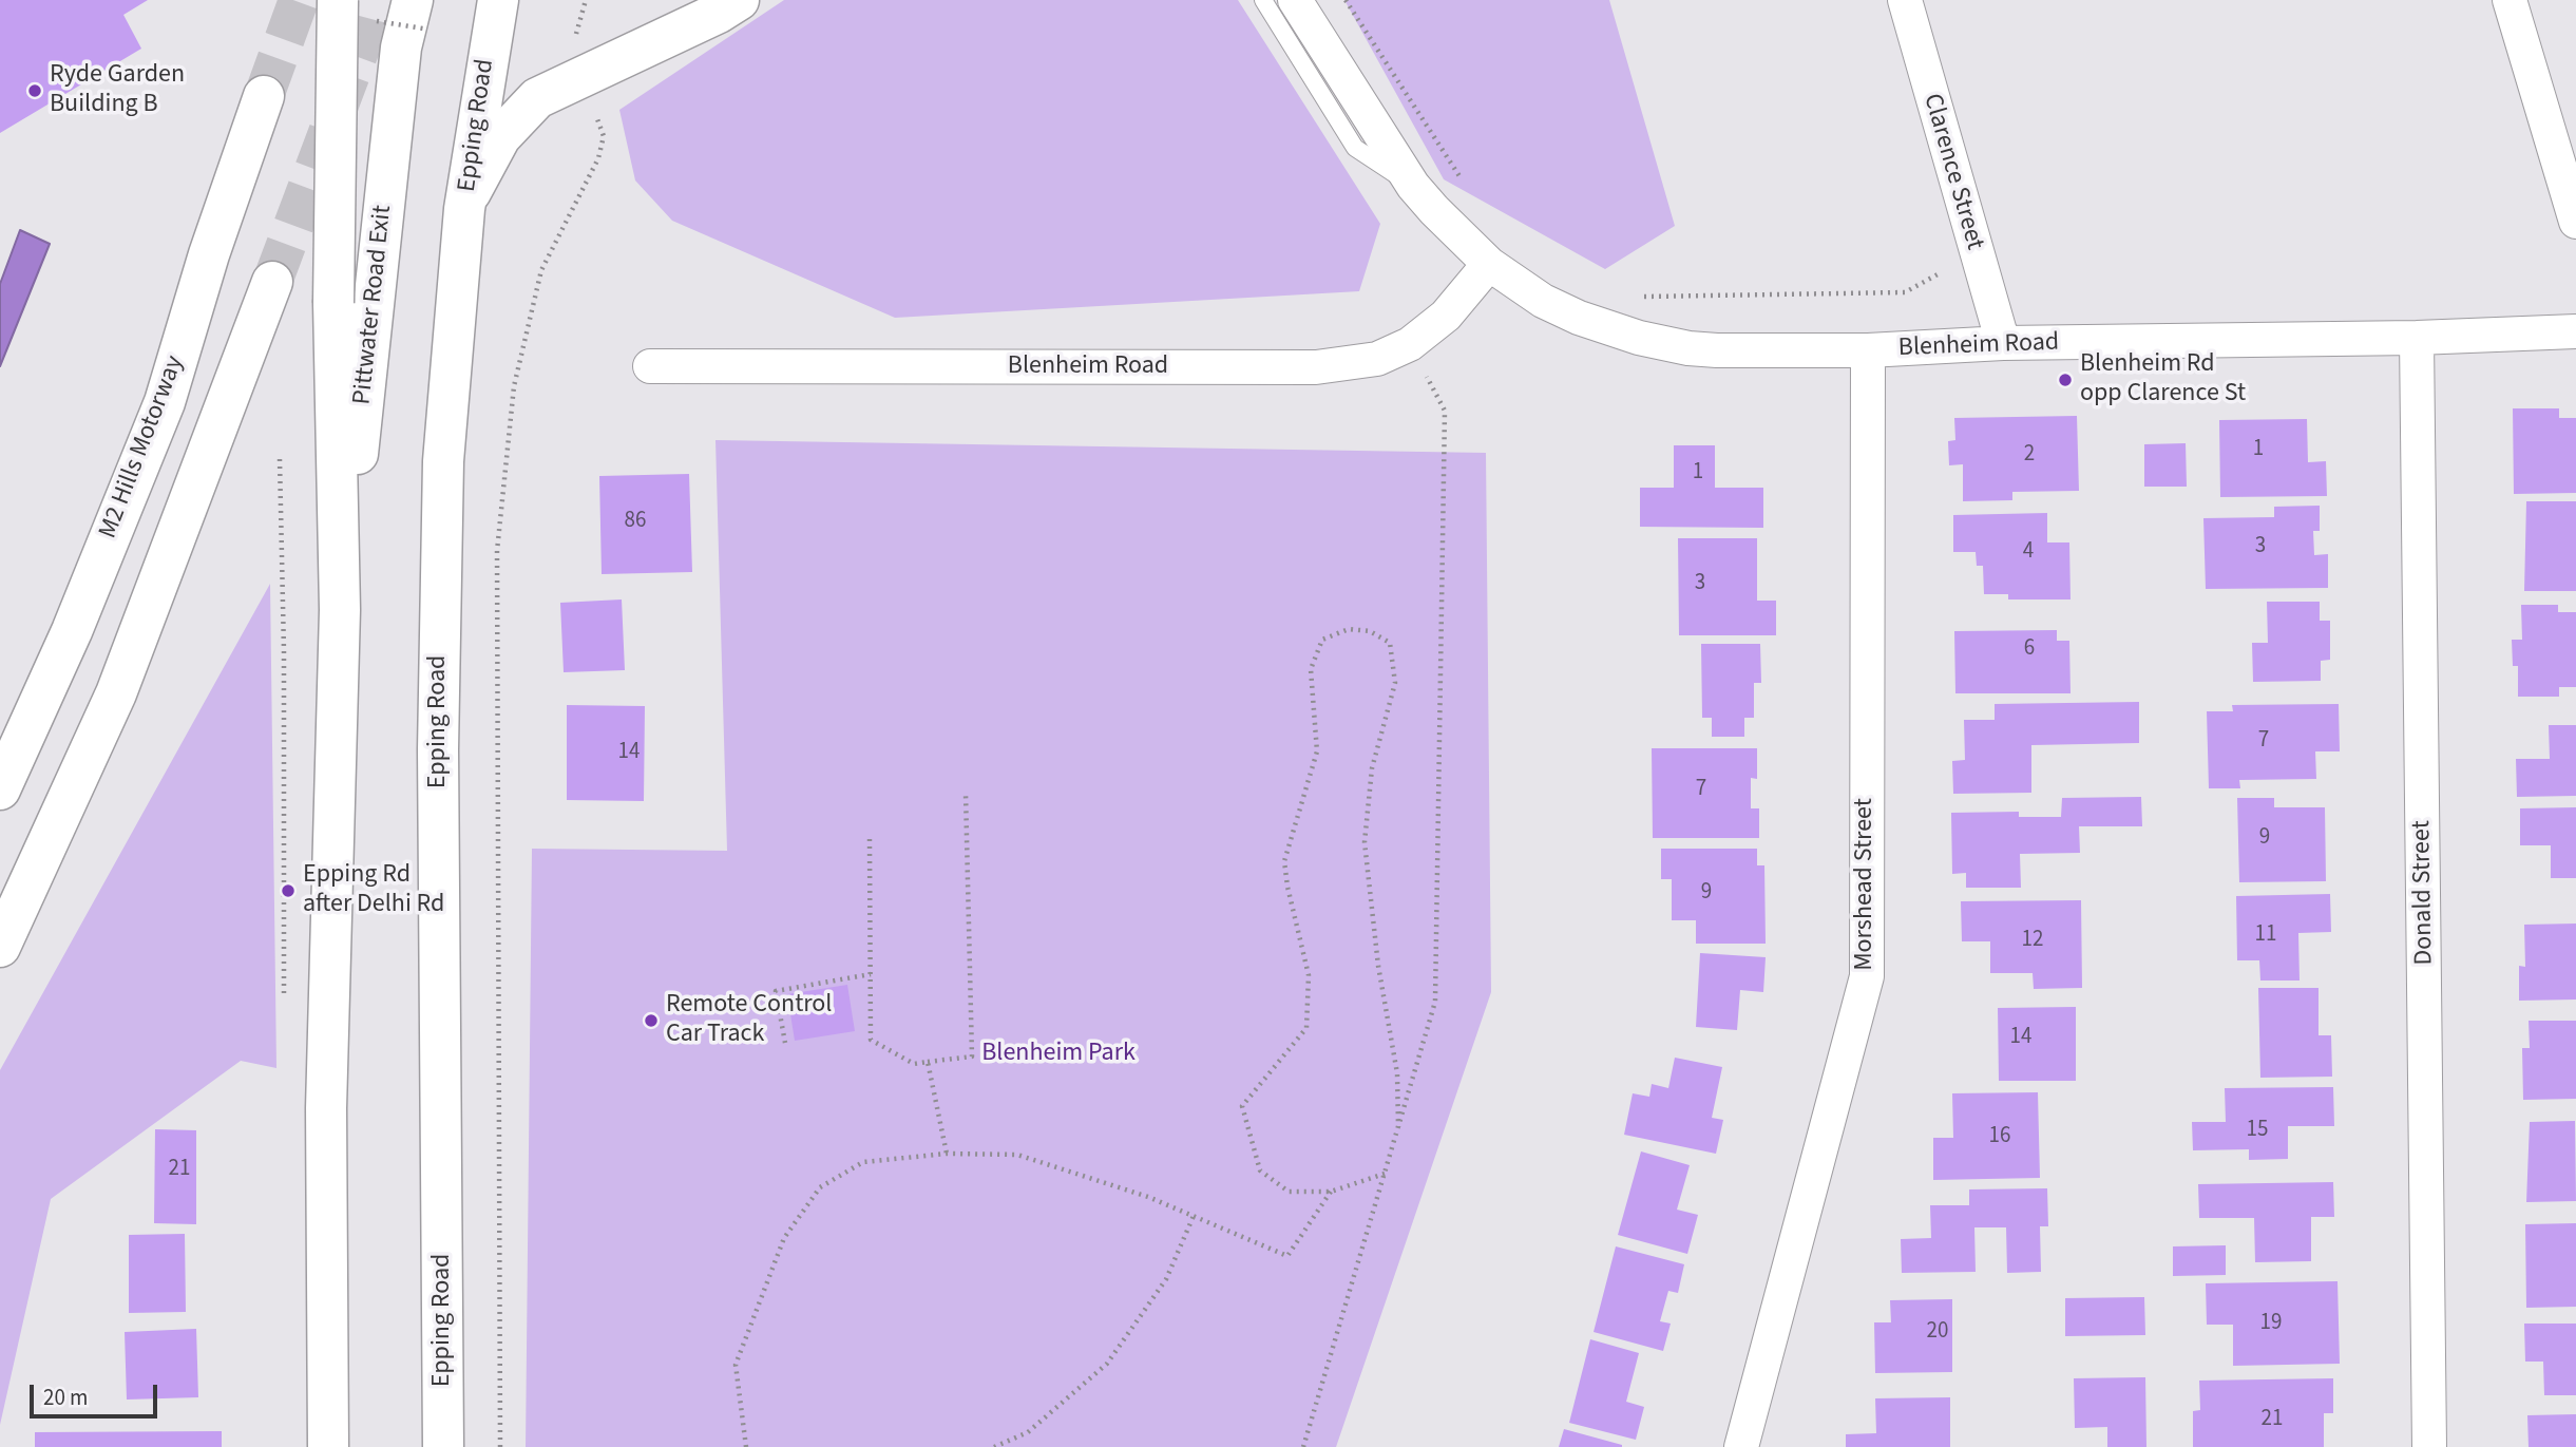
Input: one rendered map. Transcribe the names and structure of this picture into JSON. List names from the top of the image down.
{
  "streets": {
    "main road": ["Epping Road", "Pittwater Road Exit", "M2 Hills Motorway"],
    "street": [
      "Clarence Street",
      "Blenheim Road",
      "Morshead Street",
      "Donald Street"
    ]
  },
  "crossings": [
    ["Clarence Street", "Blenheim Road"],
    ["Blenheim Road", "Morshead Street"],
    ["Blenheim Road", "Donald Street"]
  ],
  "parks": ["Blenheim Park"],
  "places": [
    "Ryde Garden Building B",
    "Blenheim Rd opp Clarence St",
    "Epping Rd after Delhi Rd",
    "Remote Control Car Track"
  ],
  "house_numbers": [
    "1",
    "2",
    "1",
    "86",
    "3",
    "4",
    "3",
    "6",
    "7",
    "14",
    "7",
    "9",
    "9",
    "11",
    "12",
    "14",
    "15",
    "16",
    "21",
    "19",
    "20",
    "21"
  ],
  "scale_bar": "20 m"
}
